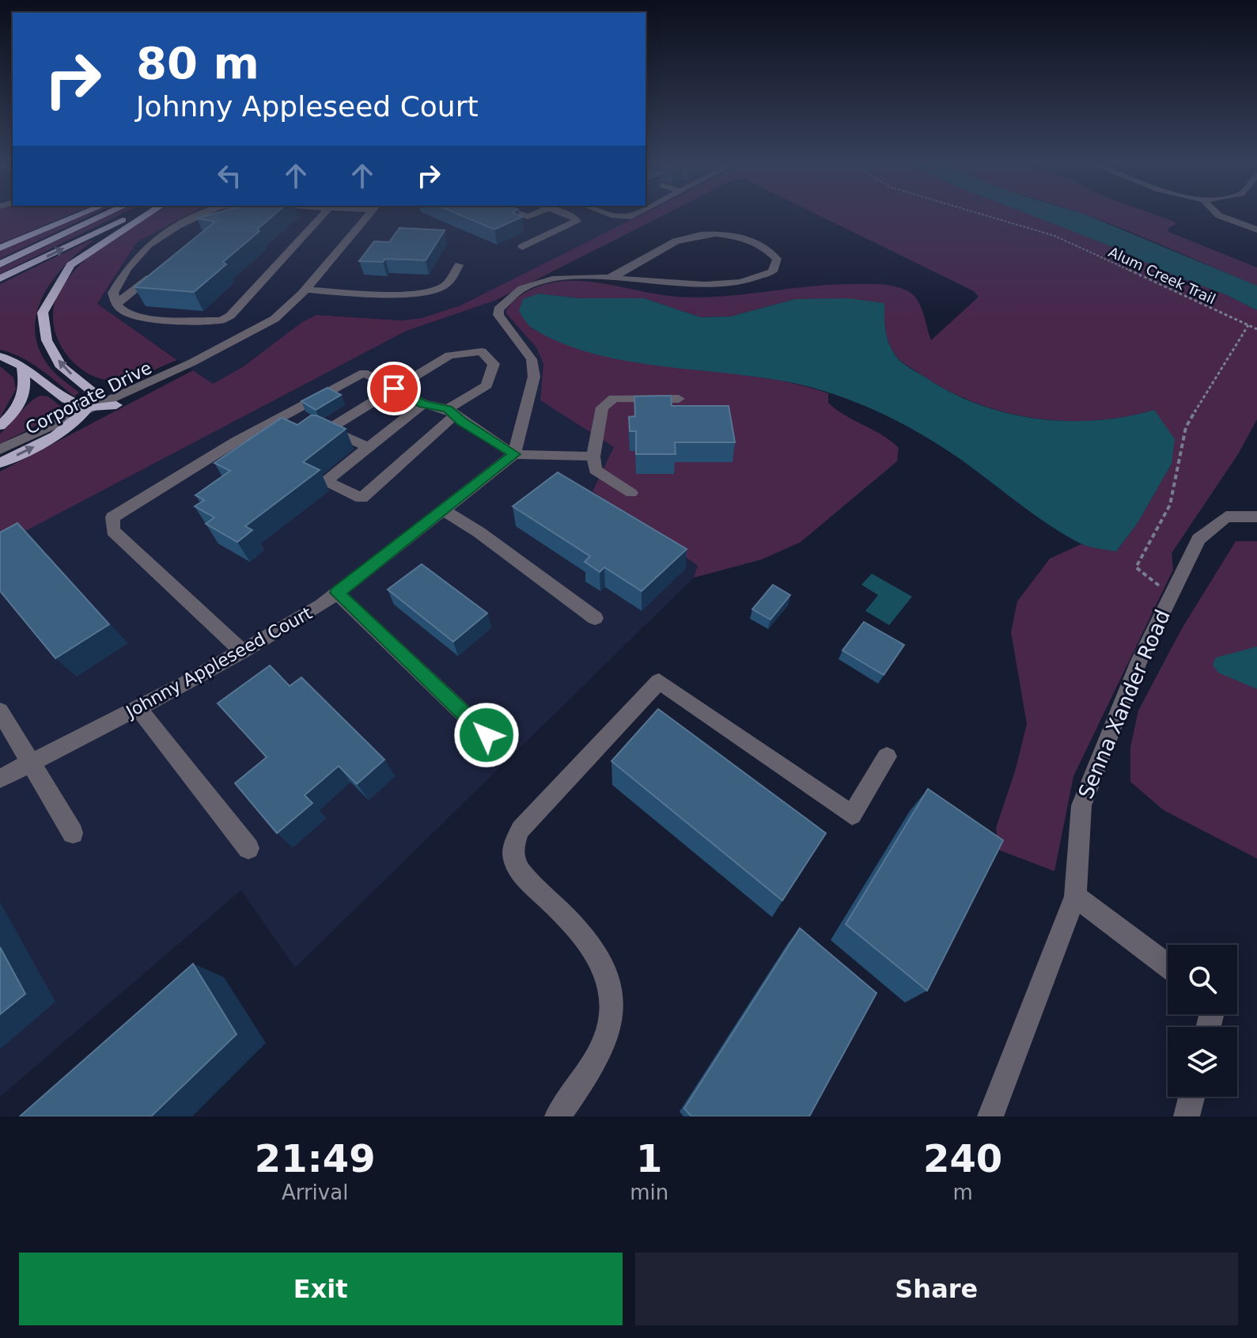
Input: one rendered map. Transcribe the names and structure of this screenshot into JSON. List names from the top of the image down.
{
  "streets": {
    "main road": ["Corporate Drive"],
    "street": ["Johnny Appleseed Court", "Senna Xander Road"],
    "path": ["Alum Creek Trail"]
  },
  "page": {
    "turn": ["80 m", "Johnny Appleseed Court"],
    "eta": [
      "21:49",
      "Arrival",
      "1",
      "min",
      "240",
      "m"
    ],
    "buttons": ["Exit", "Share"]
  }
}
